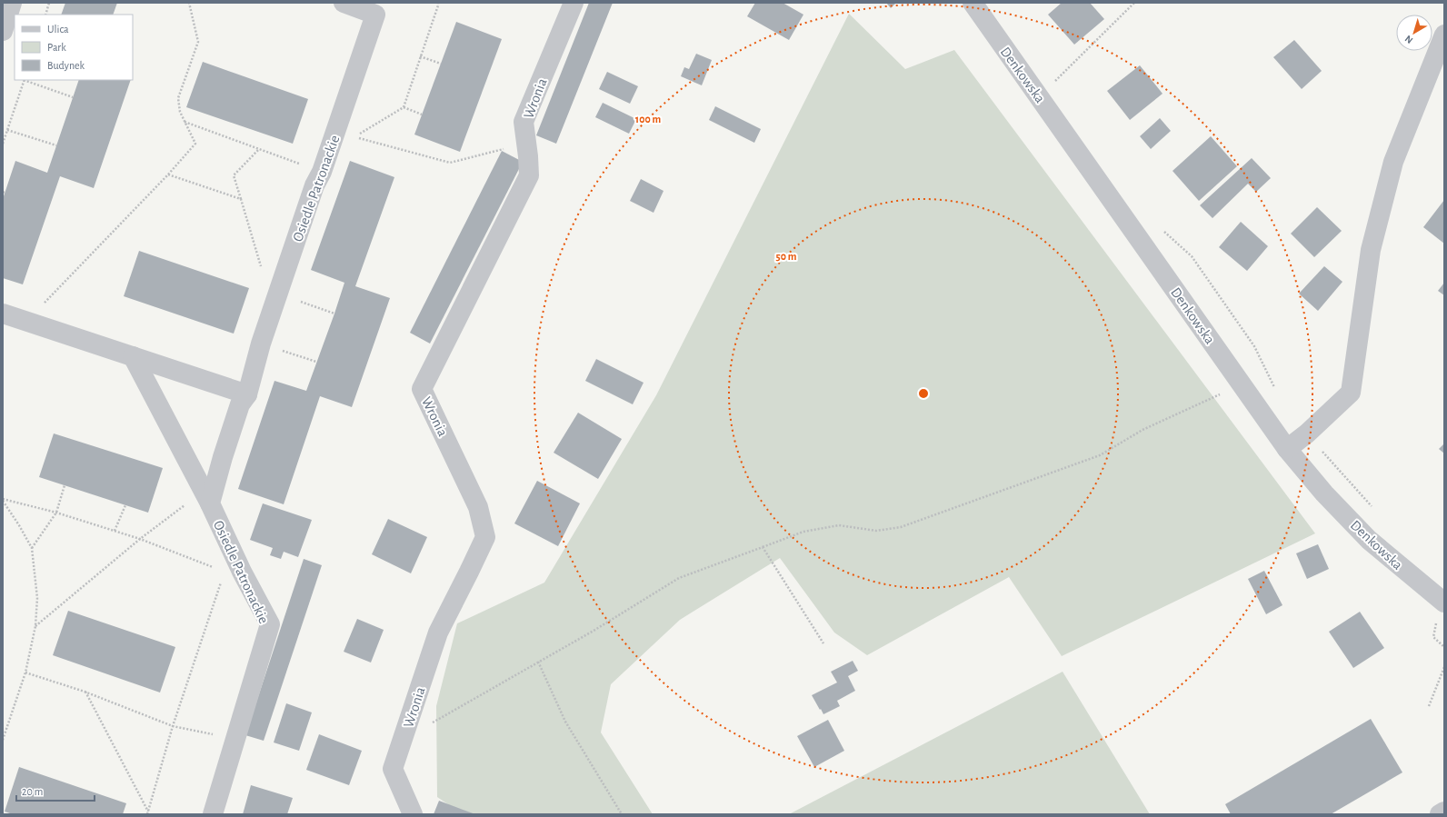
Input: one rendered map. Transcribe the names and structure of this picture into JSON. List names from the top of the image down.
{
  "streets": {
    "street": ["Denkowska", "Wronia", "Osiedle Patronackie"]
  },
  "legend": ["Ulica", "Park", "Budynek"],
  "scale_bar": "20 m",
  "north": "bottom left",
  "rings": ["100 m", "50 m"]
}
